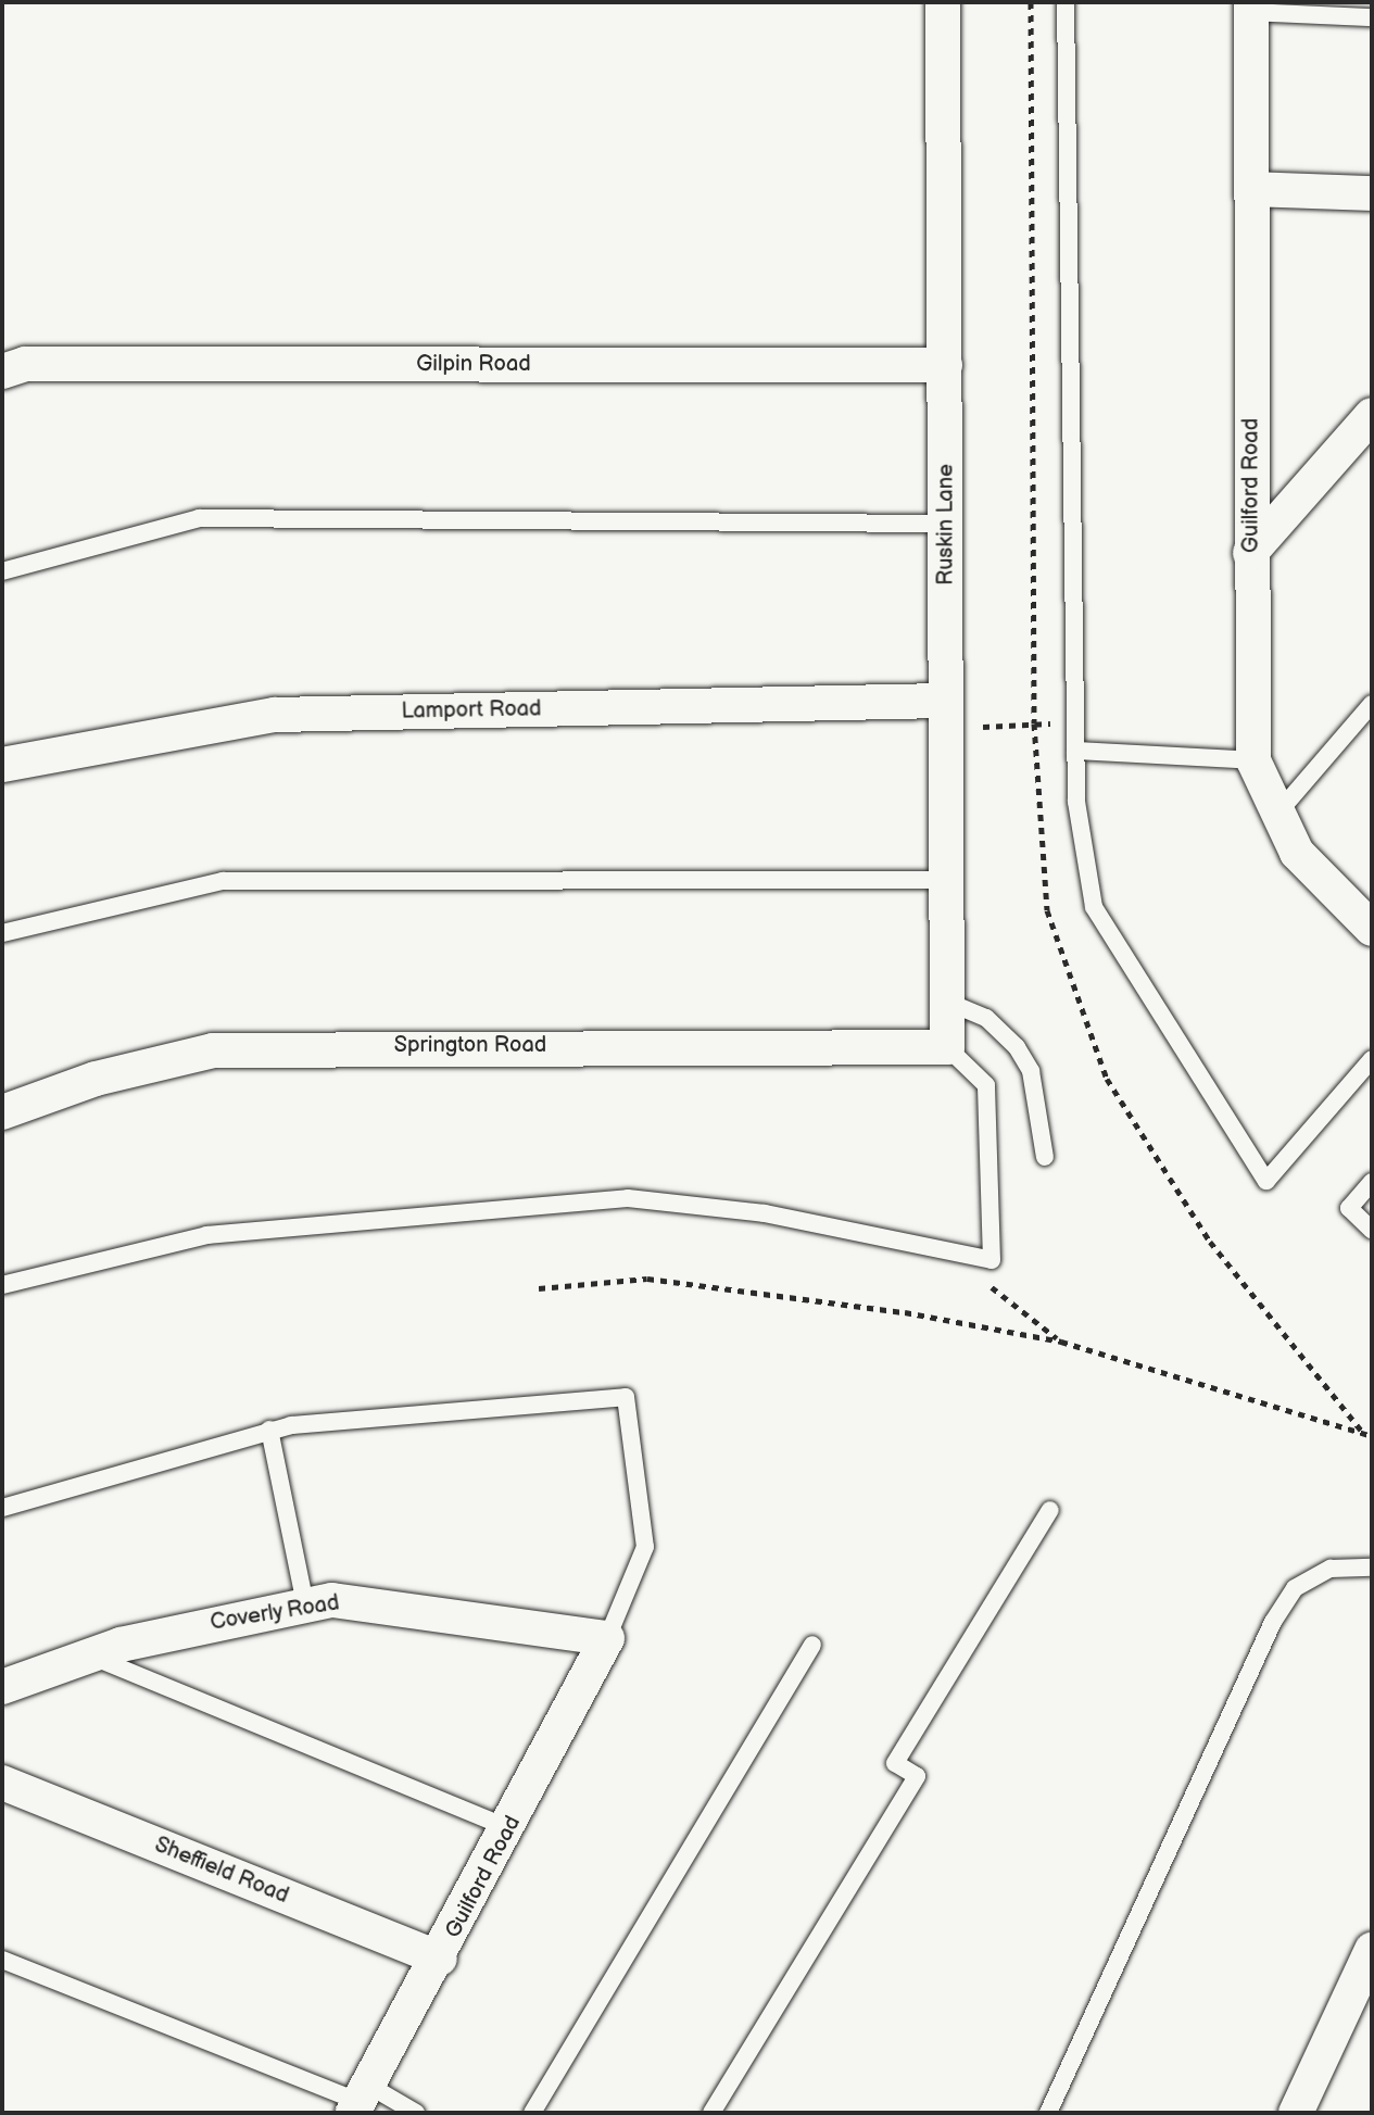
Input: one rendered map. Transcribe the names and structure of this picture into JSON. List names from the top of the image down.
{
  "streets": {
    "street": [
      "Gilpin Road",
      "Guilford Road",
      "Ruskin Lane",
      "Lamport Road",
      "Springton Road",
      "Coverly Road",
      "Sheffield Road"
    ]
  },
  "crossings": [
    ["Gilpin Road", "Ruskin Lane"],
    ["Guilford Road", "Coverly Road"],
    ["Guilford Road", "Sheffield Road"],
    ["Ruskin Lane", "Lamport Road"],
    ["Ruskin Lane", "Springton Road"]
  ]
}
